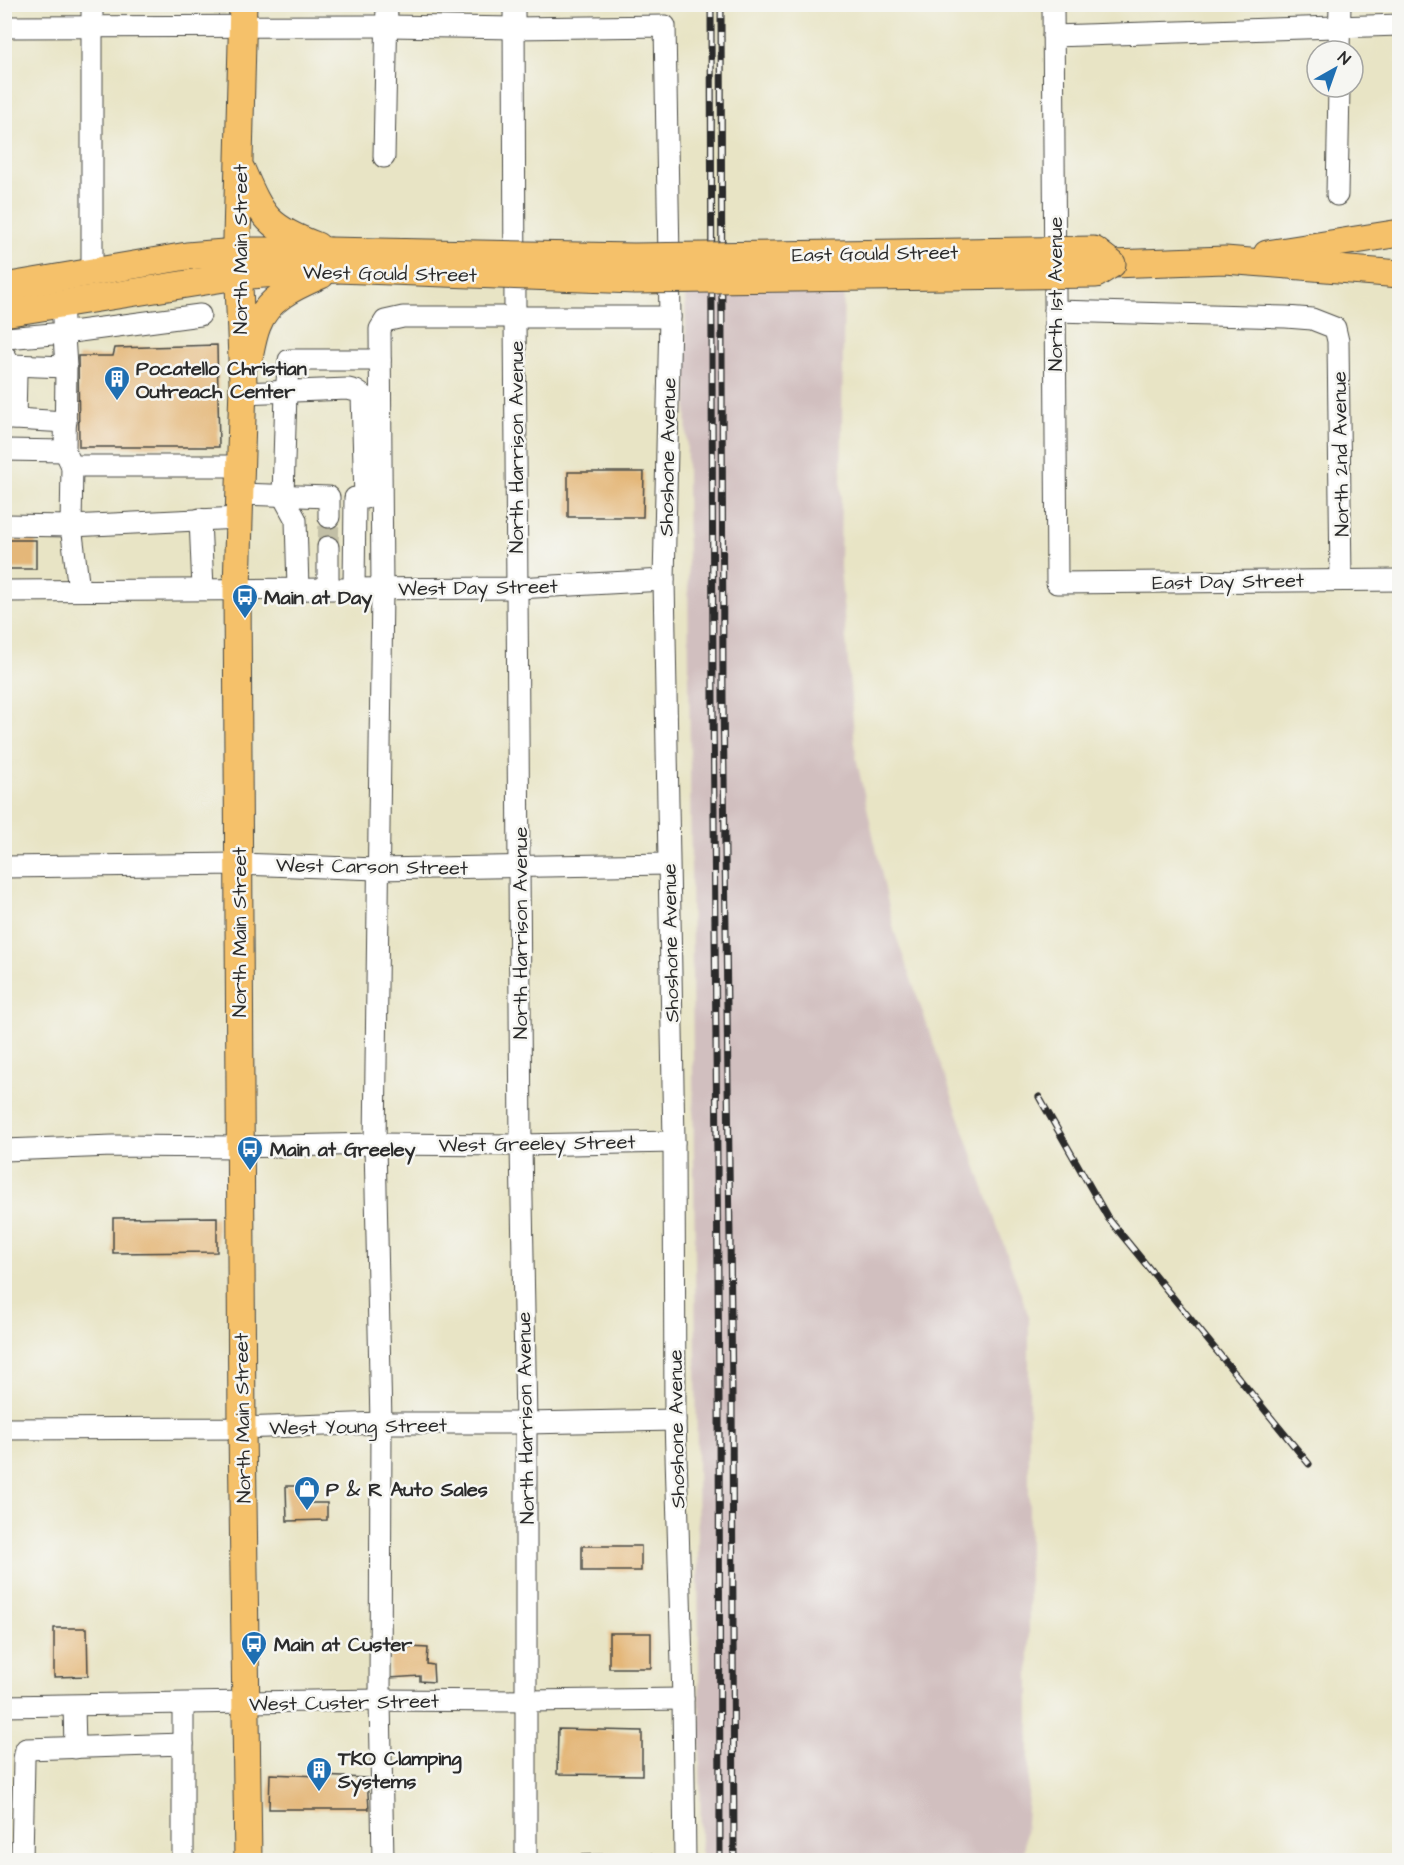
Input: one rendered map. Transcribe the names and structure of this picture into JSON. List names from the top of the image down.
{
  "streets": {
    "main road": ["North Main Street", "East Gould Street", "West Gould Street"],
    "street": [
      "North 1st Avenue",
      "North Harrison Avenue",
      "North 2nd Avenue",
      "Shoshone Avenue",
      "East Day Street",
      "West Day Street",
      "West Carson Street",
      "West Greeley Street",
      "West Young Street",
      "West Custer Street"
    ]
  },
  "crossings": [
    ["North Main Street", "West Gould Street"],
    ["North Main Street", "West Day Street"],
    ["North Main Street", "West Carson Street"],
    ["North Main Street", "West Greeley Street"],
    ["North Main Street", "West Young Street"],
    ["North Main Street", "West Custer Street"],
    ["East Gould Street", "West Gould Street"],
    ["North 1st Avenue", "North 2nd Avenue"],
    ["North 1st Avenue", "East Day Street"],
    ["North Harrison Avenue", "Shoshone Avenue"],
    ["North Harrison Avenue", "West Day Street"],
    ["North Harrison Avenue", "West Carson Street"],
    ["North Harrison Avenue", "West Greeley Street"],
    ["North Harrison Avenue", "West Young Street"],
    ["North Harrison Avenue", "West Custer Street"],
    ["North 2nd Avenue", "East Day Street"],
    ["Shoshone Avenue", "West Day Street"],
    ["Shoshone Avenue", "West Carson Street"],
    ["Shoshone Avenue", "West Greeley Street"],
    ["Shoshone Avenue", "West Young Street"],
    ["Shoshone Avenue", "West Custer Street"]
  ],
  "places": {
    "building": ["Pocatello Christian Outreach Center", "TKO Clamping Systems"],
    "bus stop": ["Main at Day", "Main at Greeley", "Main at Custer"],
    "shop": ["P & R Auto Sales"]
  },
  "north": "top right"
}
